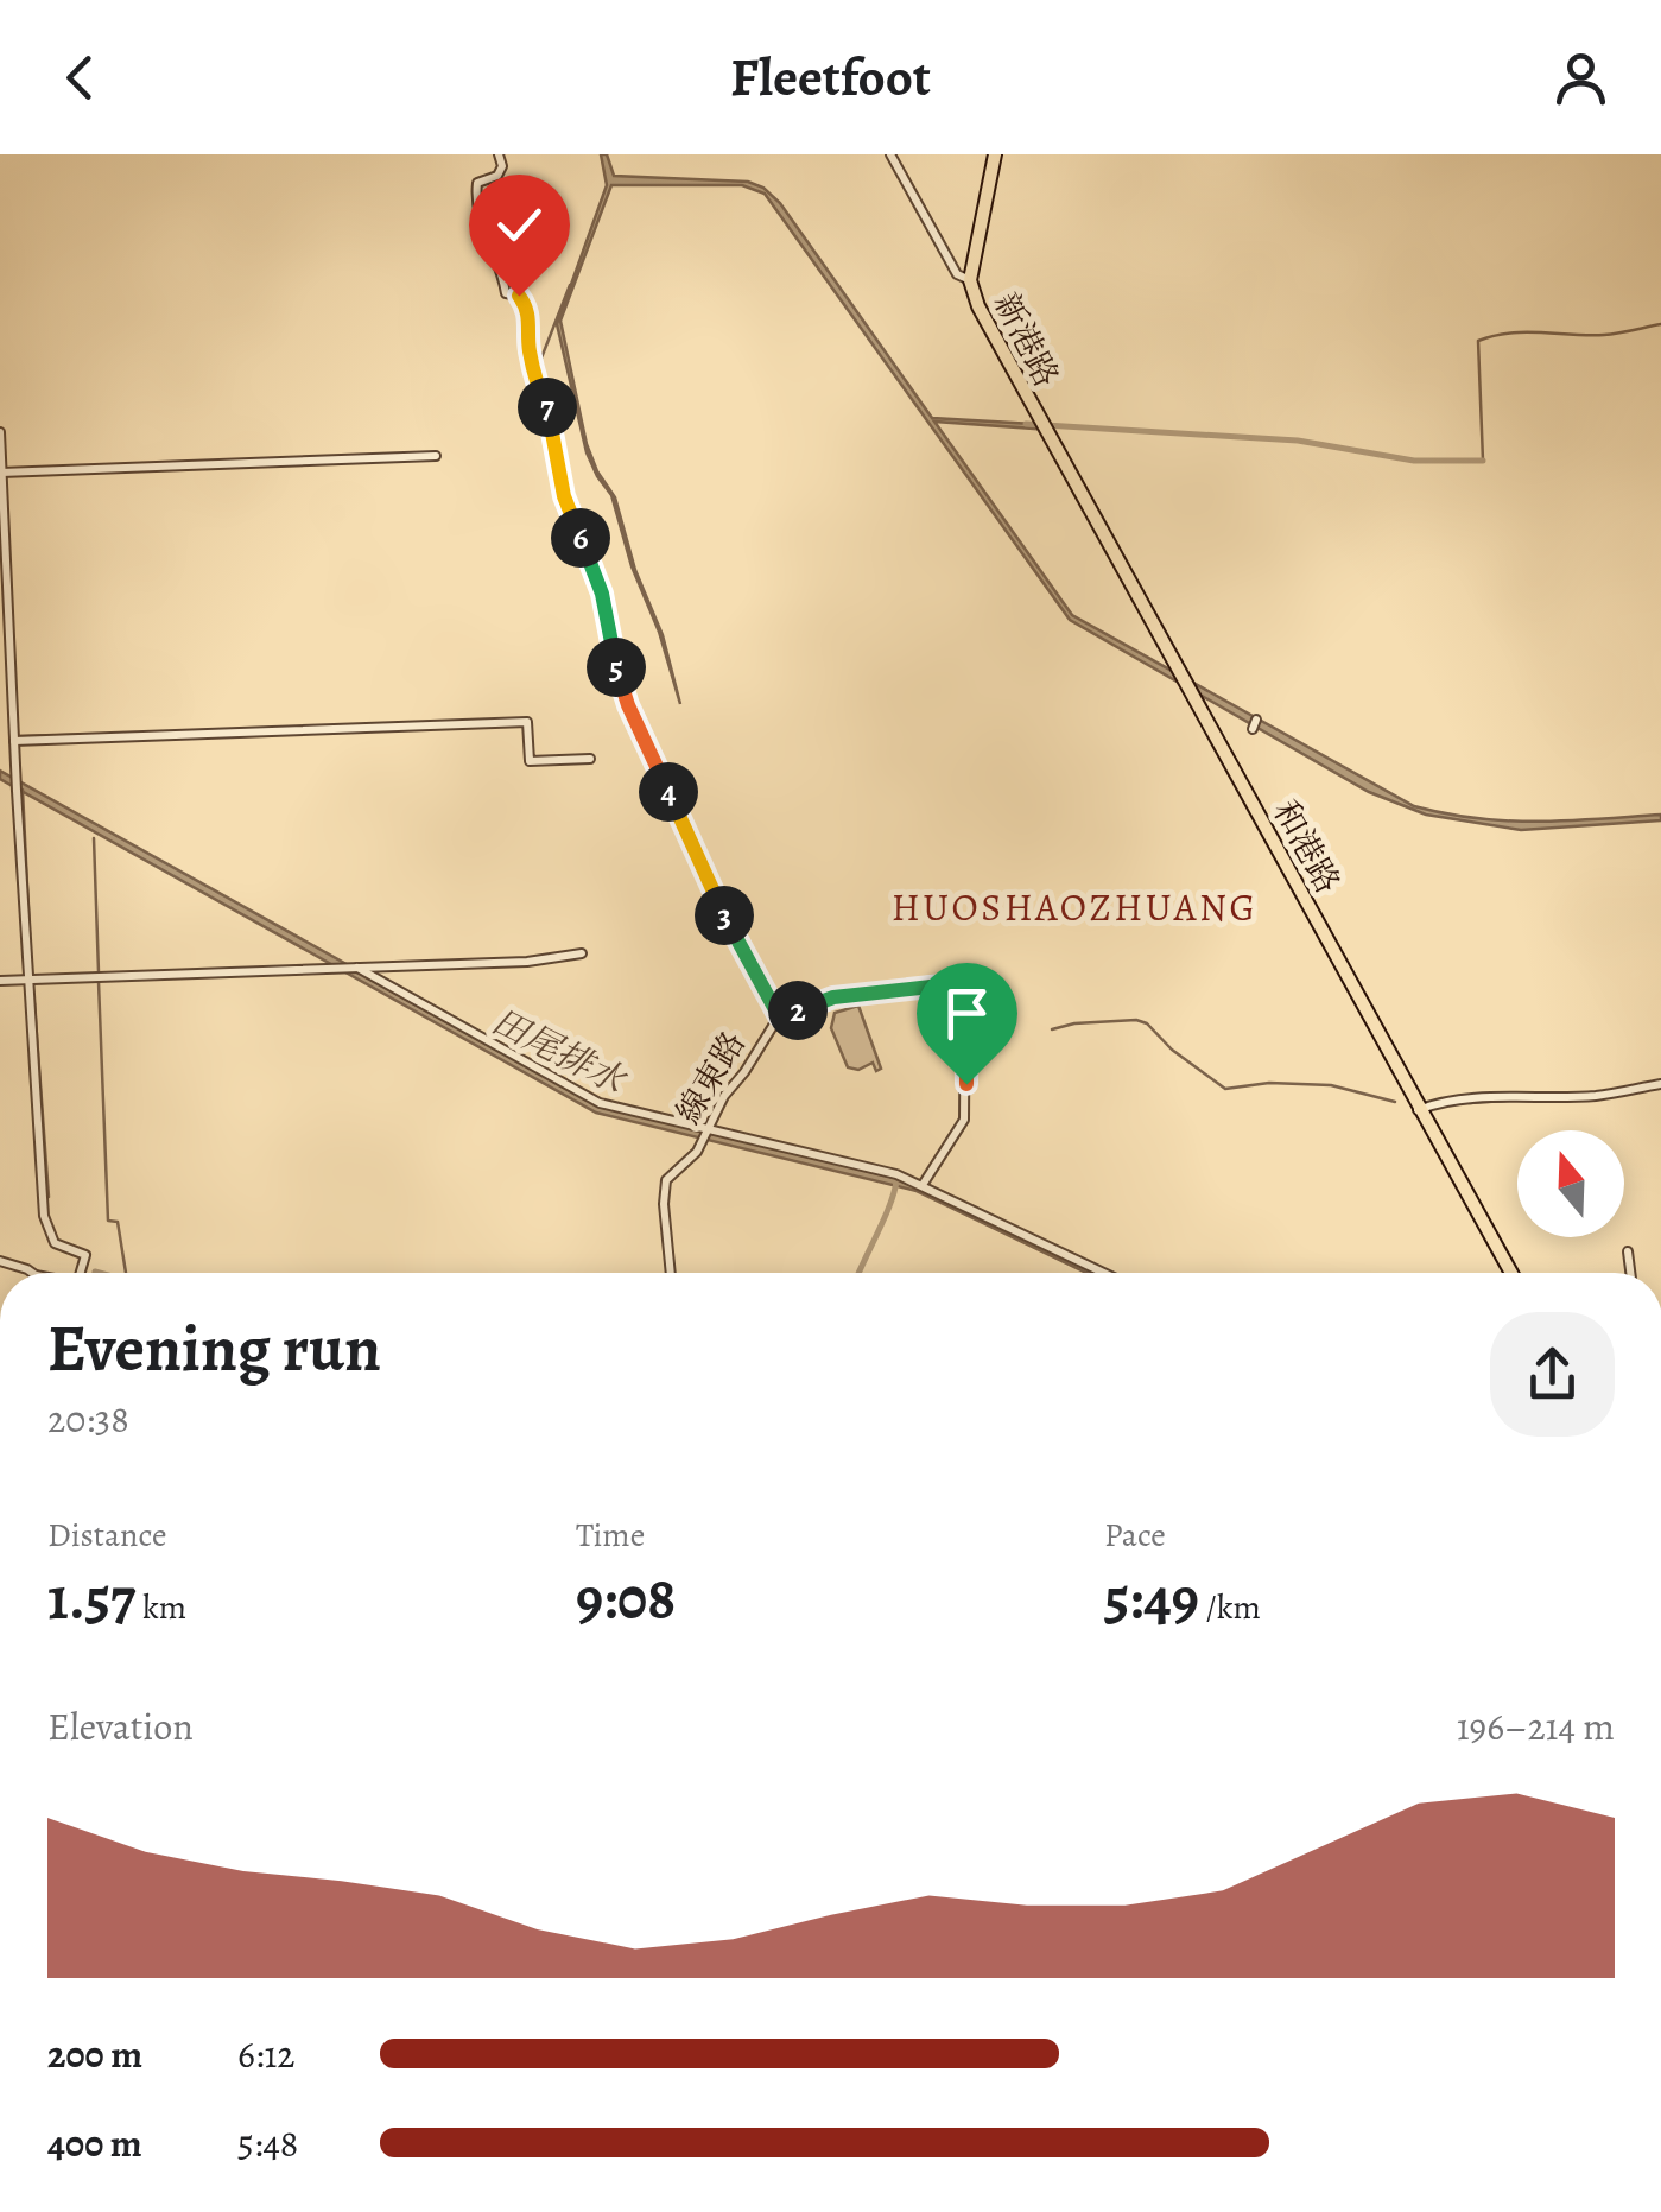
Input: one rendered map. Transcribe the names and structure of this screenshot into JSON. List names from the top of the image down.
{
  "streets": {
    "main road": ["新港路", "和港路"],
    "street": ["線東路"]
  },
  "crossings": [
    ["新港路", "和港路"]
  ],
  "districts": ["HUOSHAOZHUANG"],
  "water": ["田尾排水"],
  "north": "top",
  "page": {
    "header": "Fleetfoot",
    "pins": [
      "7",
      "6",
      "5",
      "4",
      "3",
      "2"
    ],
    "heading": ["Evening run", "20:38"],
    "stats": [
      ["Distance", "1.57 km"],
      ["Time", "9:08"],
      ["Pace", "5:49 /km"]
    ],
    "chart": ["Elevation", "196–214 m"],
    "list": [
      {
        "name": "200 m",
        "note": "6:12"
      },
      {
        "name": "400 m",
        "note": "5:48"
      }
    ]
  }
}
